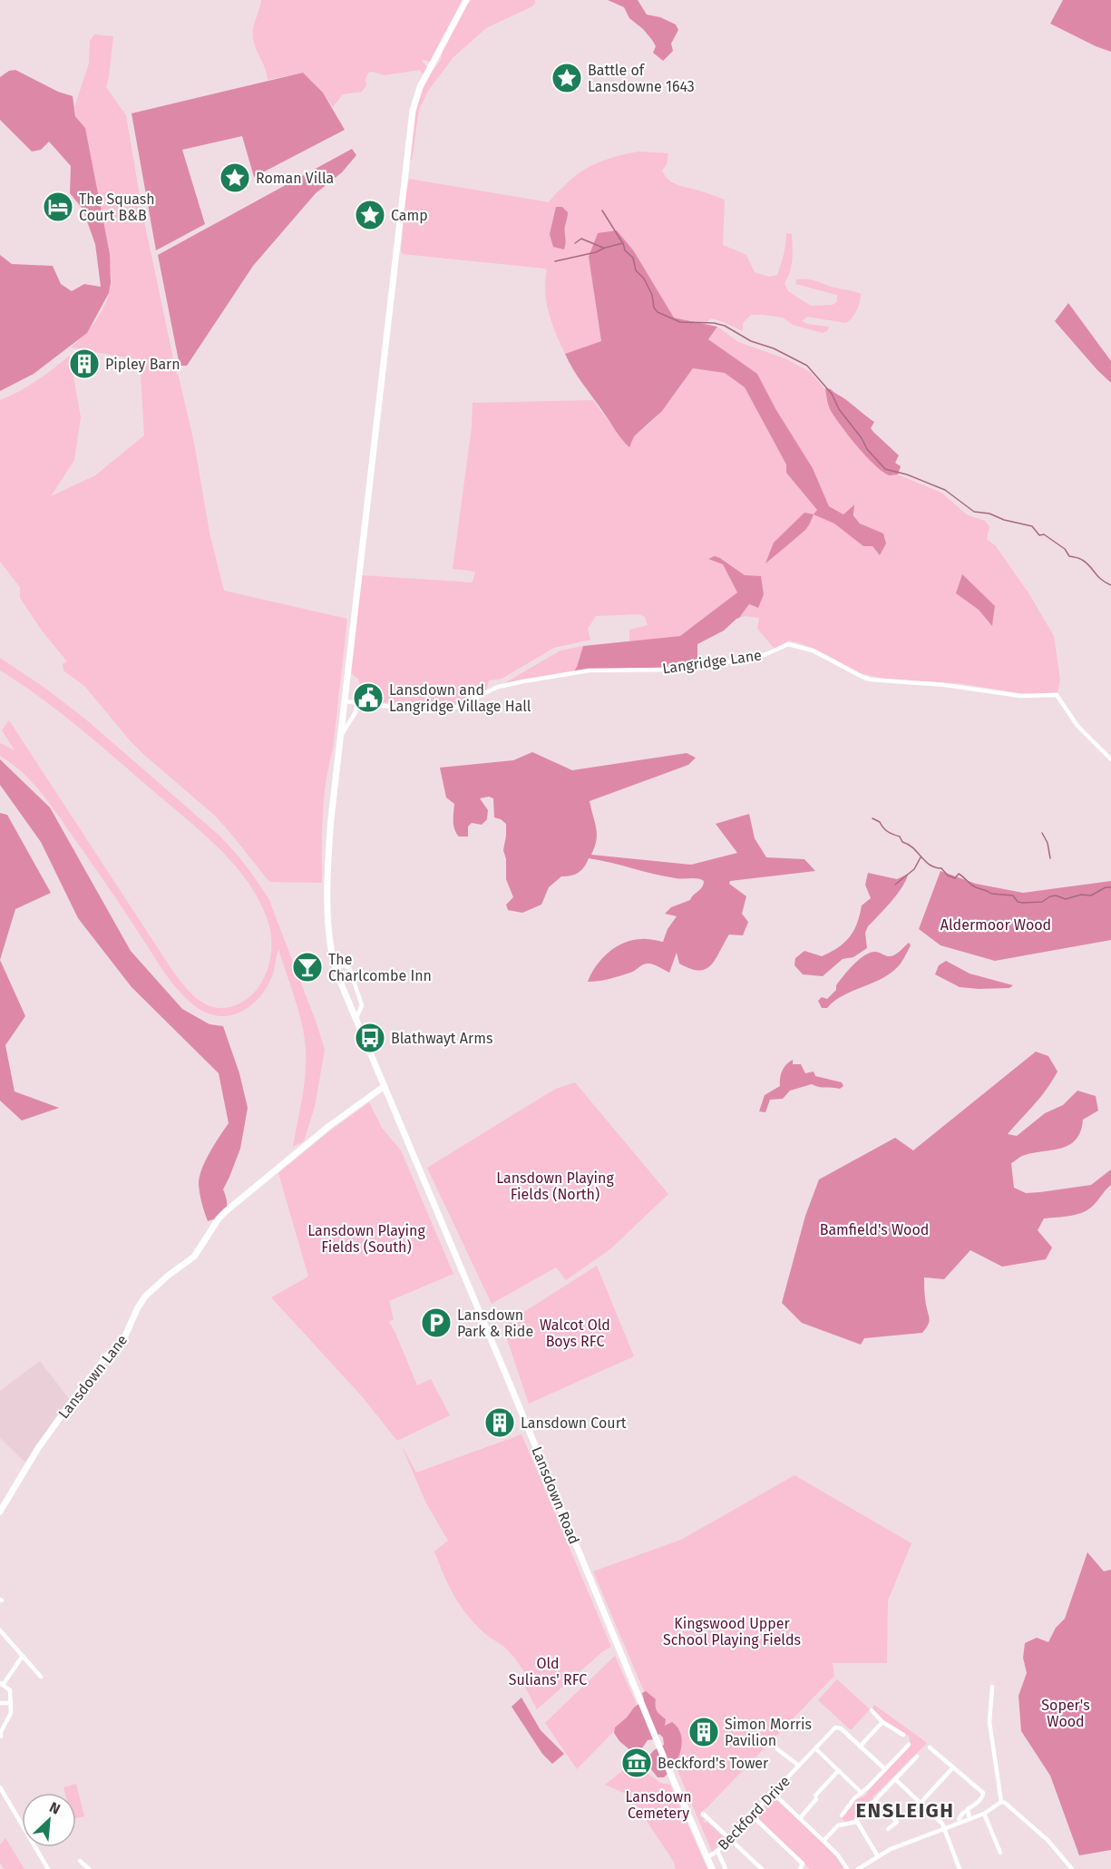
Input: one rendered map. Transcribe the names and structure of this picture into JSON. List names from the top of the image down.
{
  "streets": {
    "street": [
      "Langridge Lane",
      "Lansdown Lane",
      "Lansdown Road",
      "Beckford Drive"
    ]
  },
  "crossings": [
    ["Langridge Lane", "Lansdown Road"],
    ["Lansdown Lane", "Lansdown Road"],
    ["Lansdown Road", "Beckford Drive"]
  ],
  "districts": ["ENSLEIGH"],
  "parks": [
    "Aldermoor Wood",
    "Lansdown Playing Fields (North)",
    "Bamfield's Wood",
    "Lansdown Playing Fields (South)",
    "Walcot Old Boys RFC",
    "Kingswood Upper School Playing Fields",
    "Old Sulians' RFC",
    "Soper's Wood",
    "Lansdown Cemetery"
  ],
  "places": {
    "place": ["Battle of Lansdowne 1643", "Roman Villa", "Camp"],
    "hotel": ["The Squash Court B&B"],
    "building": ["Pipley Barn", "Lansdown Court", "Simon Morris Pavilion"],
    "public building": ["Lansdown and Langridge Village Hall"],
    "bar": ["The Charlcombe Inn"],
    "bus stop": ["Blathwayt Arms"],
    "parking": ["Lansdown Park & Ride"],
    "museum": ["Beckford's Tower"]
  },
  "north": "top right"
}
